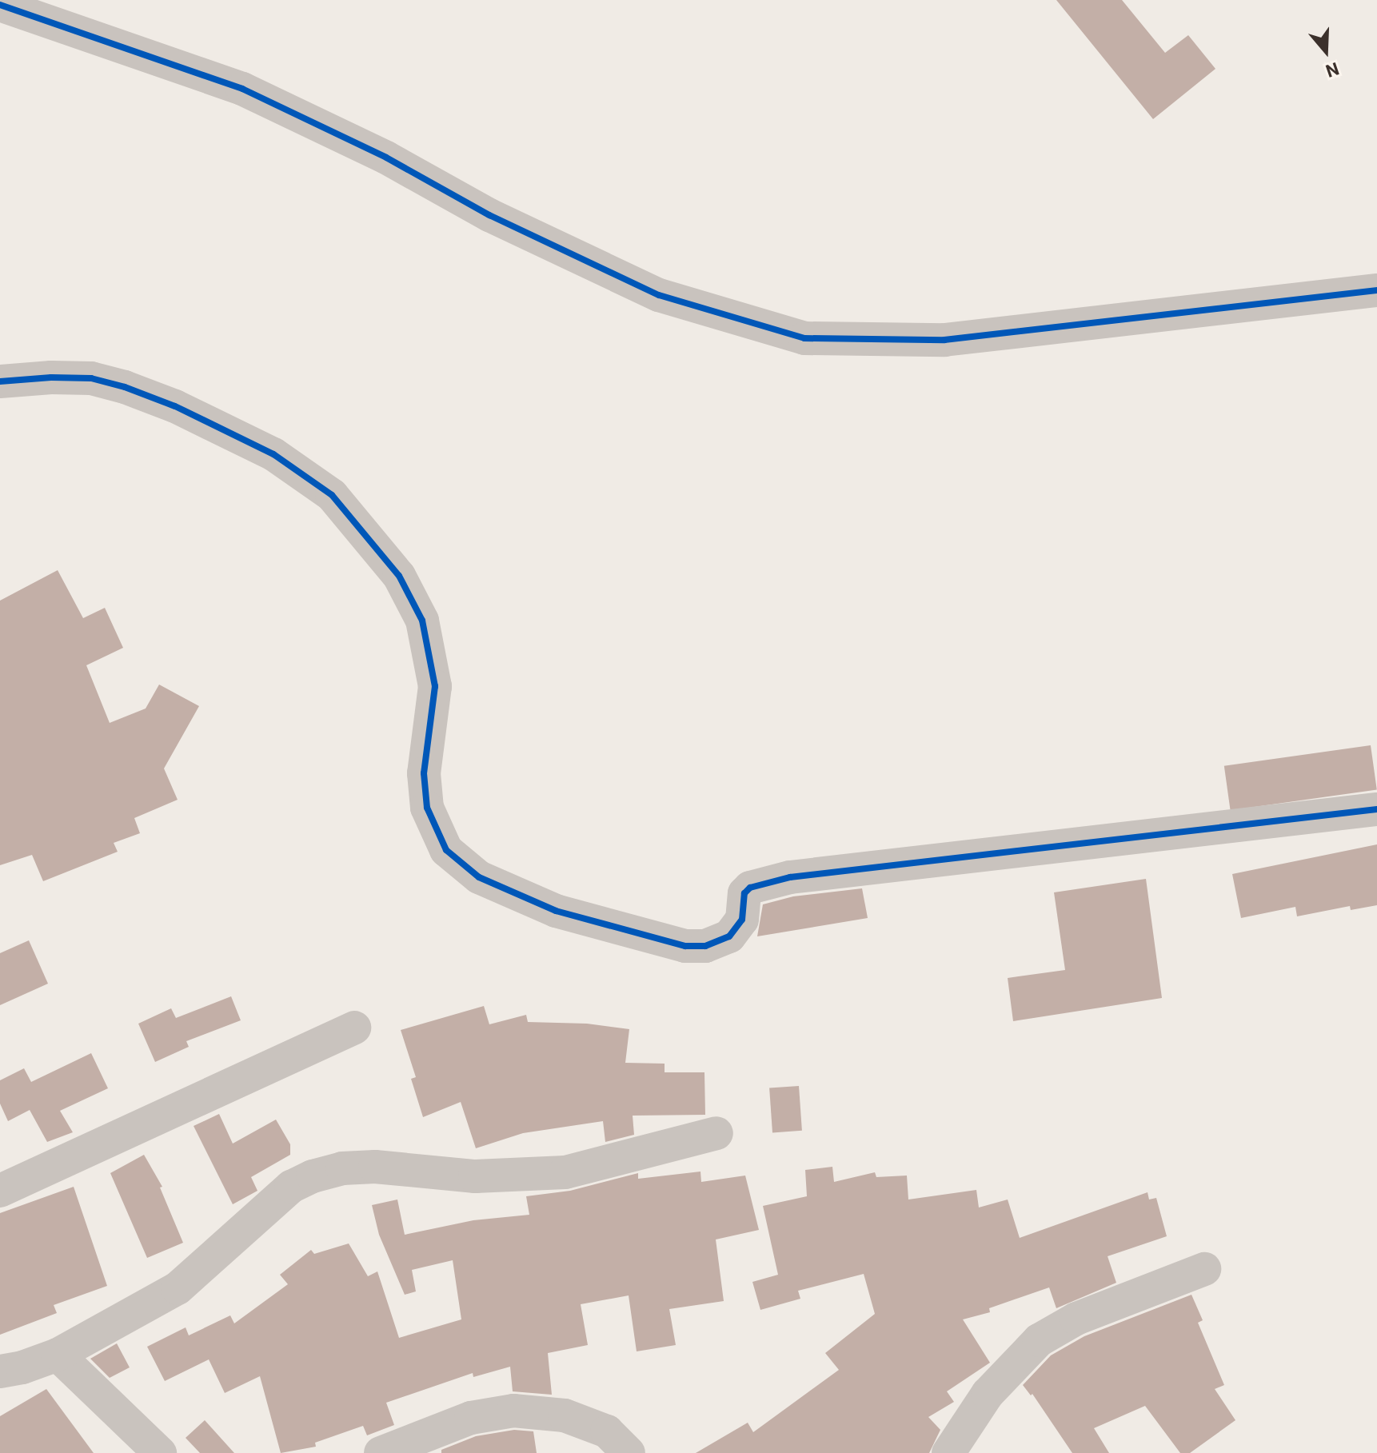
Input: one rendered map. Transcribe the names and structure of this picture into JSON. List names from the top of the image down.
{
  "north": "bottom"
}
